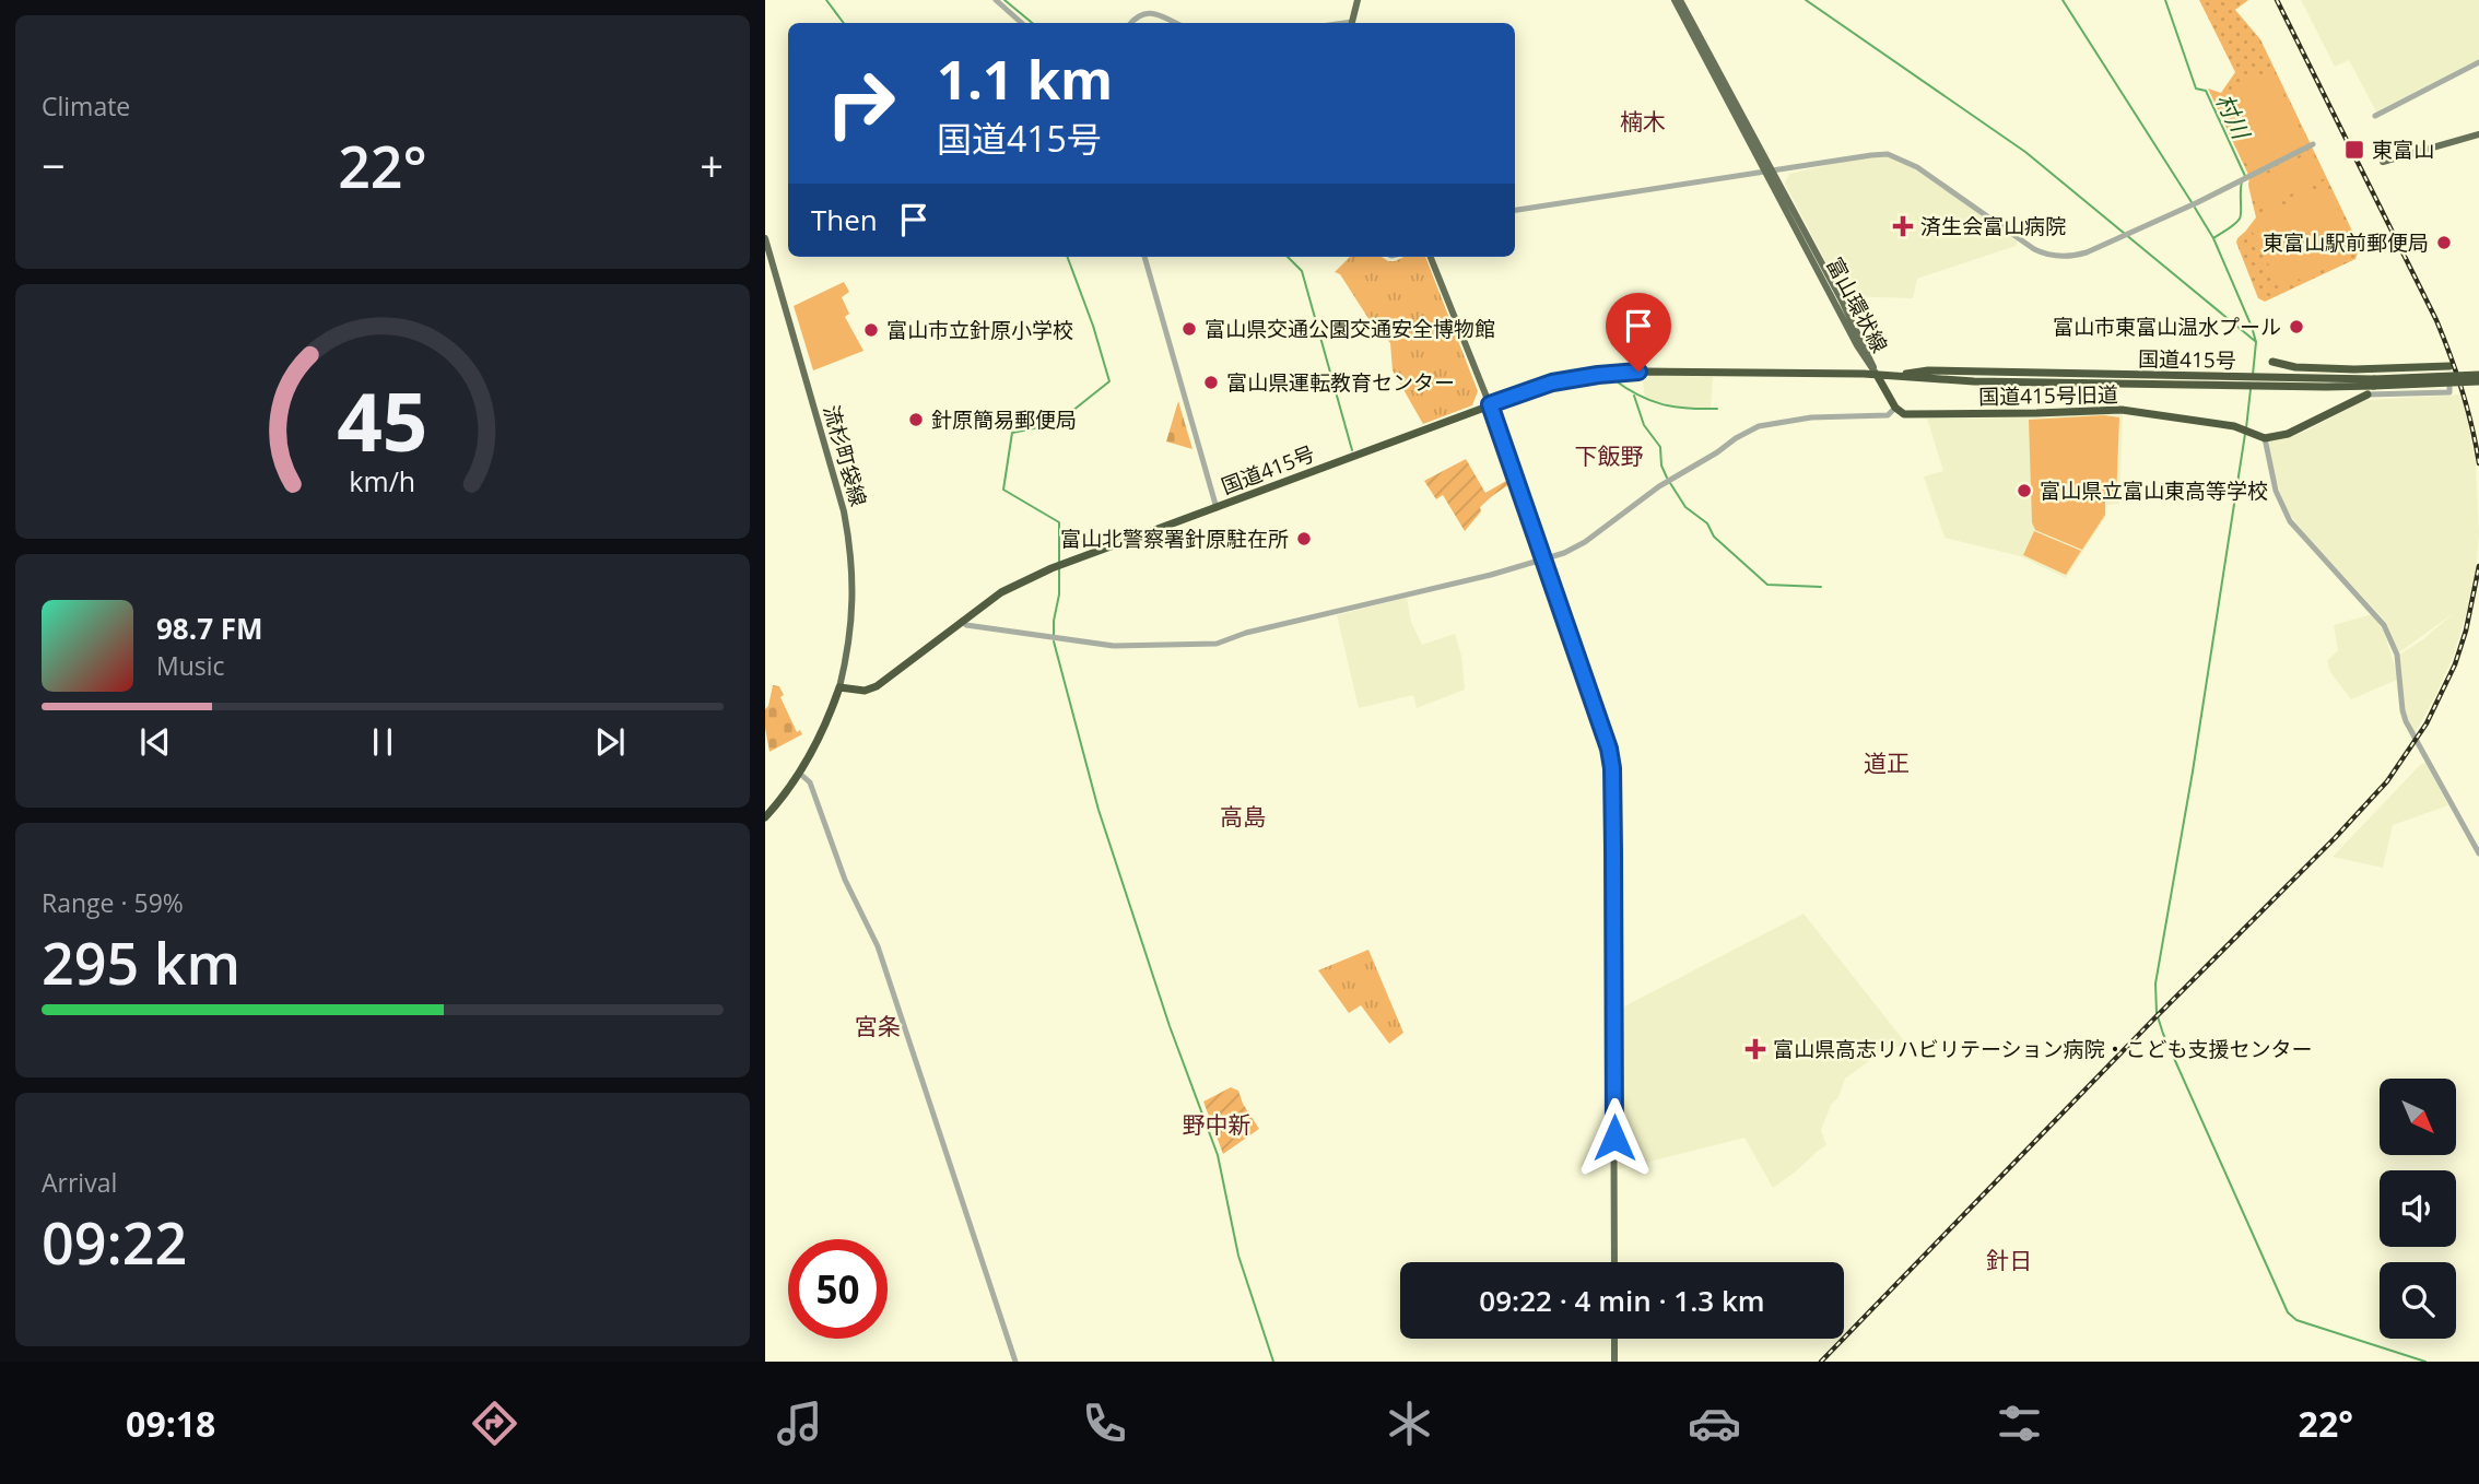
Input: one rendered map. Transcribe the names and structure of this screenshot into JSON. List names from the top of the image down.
{
  "streets": {
    "highway": ["国道415号", "国道415号旧道"],
    "main road": ["富山環状線", "流杉町袋線"]
  },
  "crossings": [
    ["富山環状線", "国道415号"],
    ["国道415号", "流杉町袋線"]
  ],
  "districts": [
    "楠木",
    "下飯野",
    "道正",
    "高島",
    "宮条",
    "野中新",
    "針日"
  ],
  "water": ["村川"],
  "places": {
    "transit": ["東富山"],
    "health": ["済生会富山病院", "富山県高志リハビリテーション病院・こども支援センター"],
    "other": [
      "東富山駅前郵便局",
      "富山市東富山温水プール",
      "富山県交通公園交通安全博物館",
      "富山市立針原小学校",
      "富山県運転教育センター",
      "針原簡易郵便局",
      "富山県立富山東高等学校",
      "富山北警察署針原駐在所"
    ]
  },
  "north": "bottom right",
  "page": {
    "tile": [
      "Climate",
      ["Range · 59%", "295 km"],
      ["Arrival", "09:22"]
    ],
    "turn": ["1.1 km", "国道415号"],
    "heat": ["−", "22°", "+"],
    "then": "Then",
    "song": ["98.7 FM", "Music"],
    "limit": "50",
    "trip": "09:22 · 4 min · 1.3 km",
    "tabs": ["09:18", "22°"],
    "gauge": ["45", "km/h"]
  }
}
